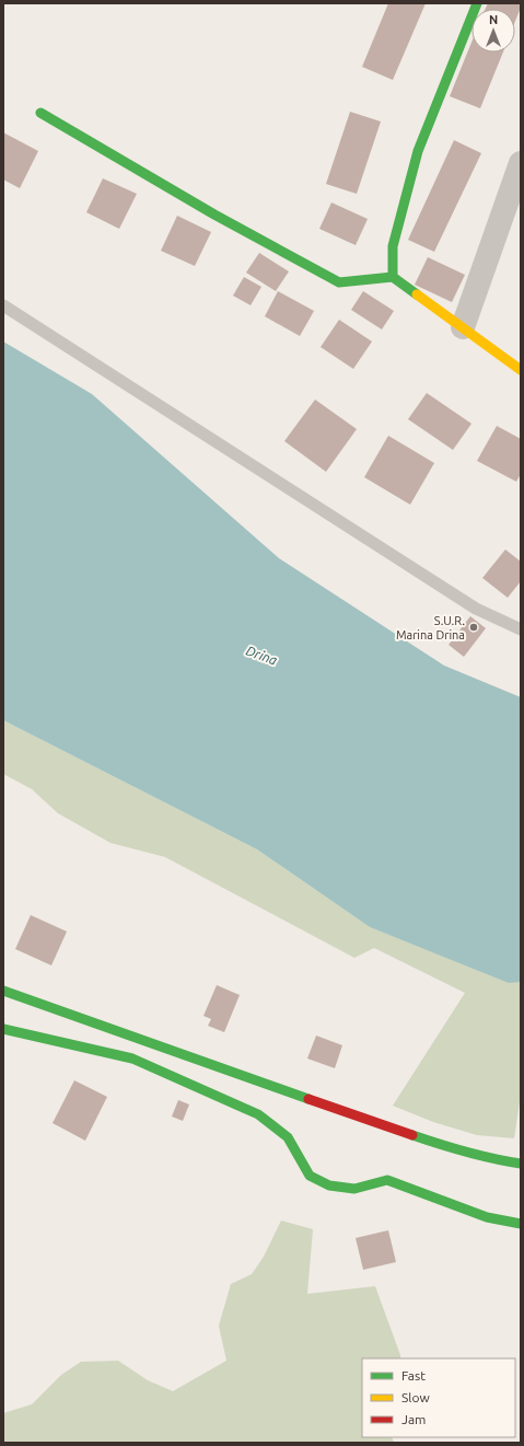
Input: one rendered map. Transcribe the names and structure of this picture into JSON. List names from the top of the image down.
{
  "water": ["Drina"],
  "places": ["S.U.R. Marina Drina"],
  "legend": ["Fast", "Slow", "Jam"],
  "north": "top"
}
